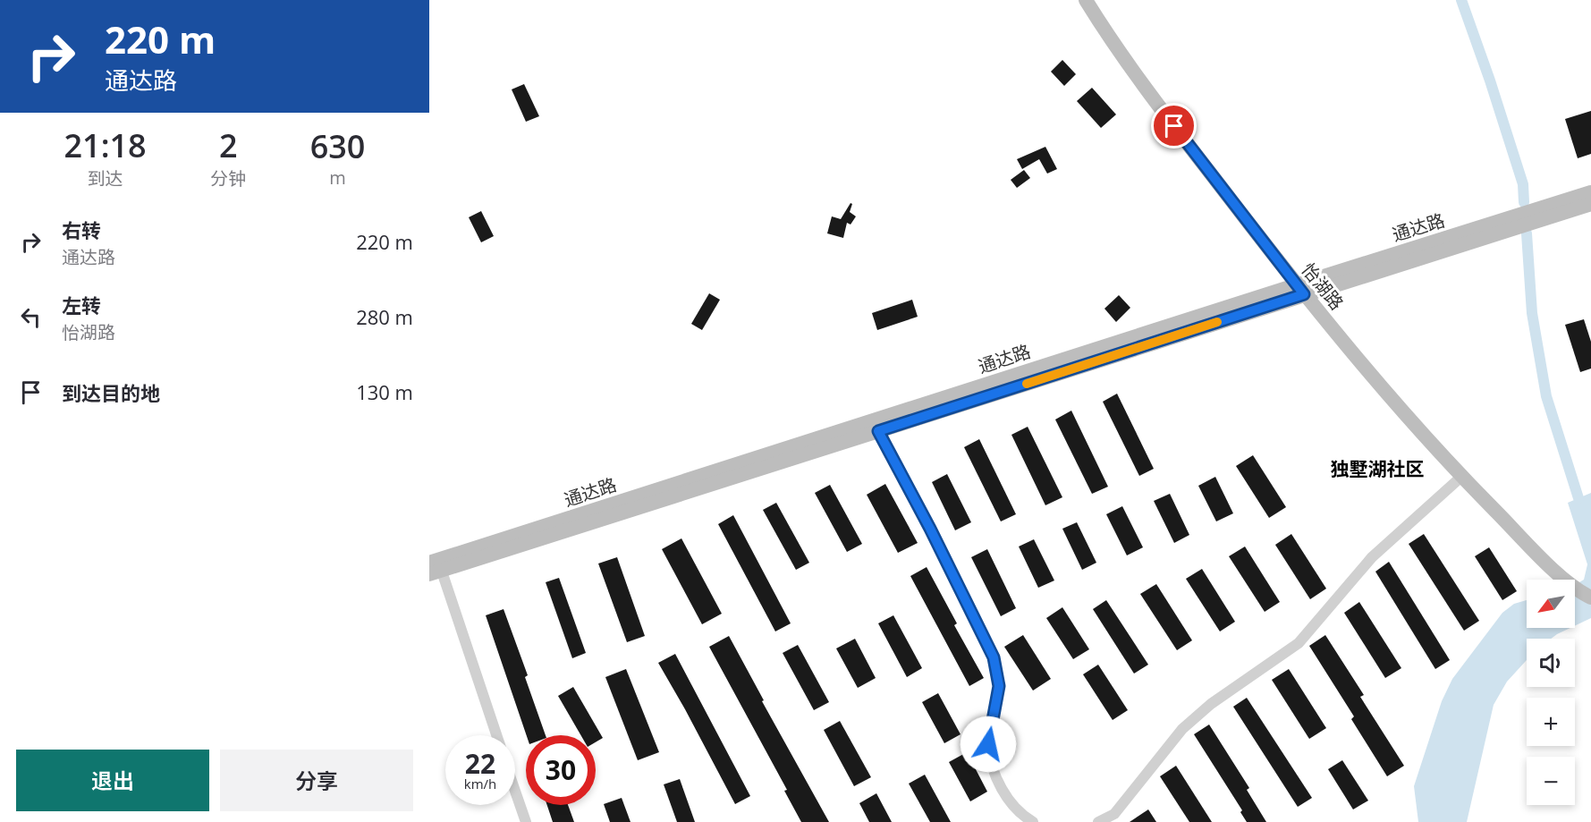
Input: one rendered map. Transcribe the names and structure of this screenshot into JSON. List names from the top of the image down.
{
  "streets": {
    "main road": ["通达路", "怡湖路"]
  },
  "crossings": [
    ["通达路", "怡湖路"]
  ],
  "districts": ["独墅湖社区"],
  "north": "bottom left",
  "page": {
    "turn": ["220 m", "通达路"],
    "eta": [
      "21:18",
      "到达",
      "2",
      "分钟",
      "630",
      "m"
    ],
    "list": [
      {
        "name": "右转",
        "note": "通达路",
        "value": "220 m"
      },
      {
        "name": "左转",
        "note": "怡湖路",
        "value": "280 m"
      },
      {
        "name": "到达目的地",
        "value": "130 m"
      }
    ],
    "map_buttons": ["+", "−"],
    "speed": "22 km/h",
    "limit": "30",
    "buttons": ["退出", "分享"]
  }
}
